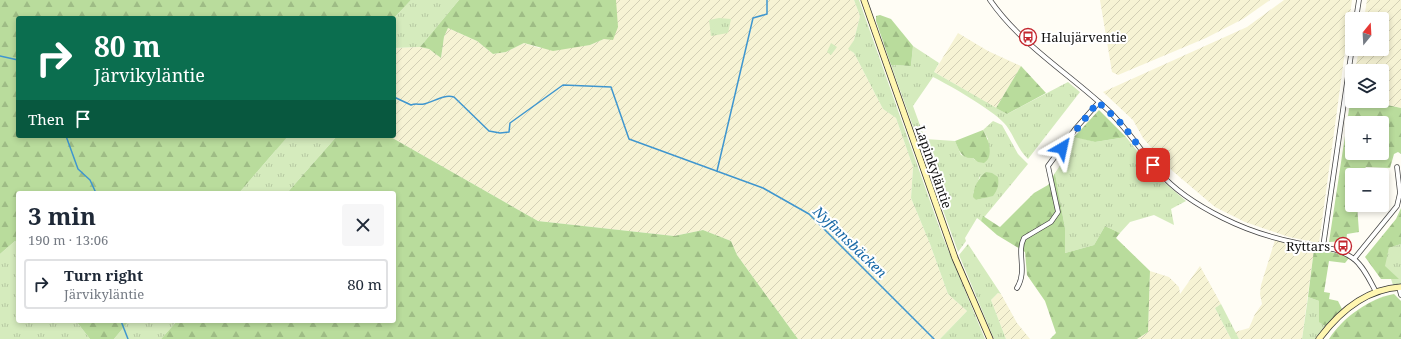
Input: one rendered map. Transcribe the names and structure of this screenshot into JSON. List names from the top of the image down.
{
  "streets": {
    "main road": ["Lapinkyläntie"]
  },
  "water": ["Nyfinnsbäcken"],
  "places": {
    "bus stop": ["Halujärventie", "Ryttars"]
  },
  "north": "top",
  "page": {
    "map_buttons": ["+", "−"],
    "turn": ["80 m", "Järvikyläntie"],
    "then": "Then",
    "heading": ["3 min", "190 m · 13:06"],
    "list": [
      {
        "name": "Turn right",
        "note": "Järvikyläntie",
        "value": "80 m"
      }
    ]
  }
}
